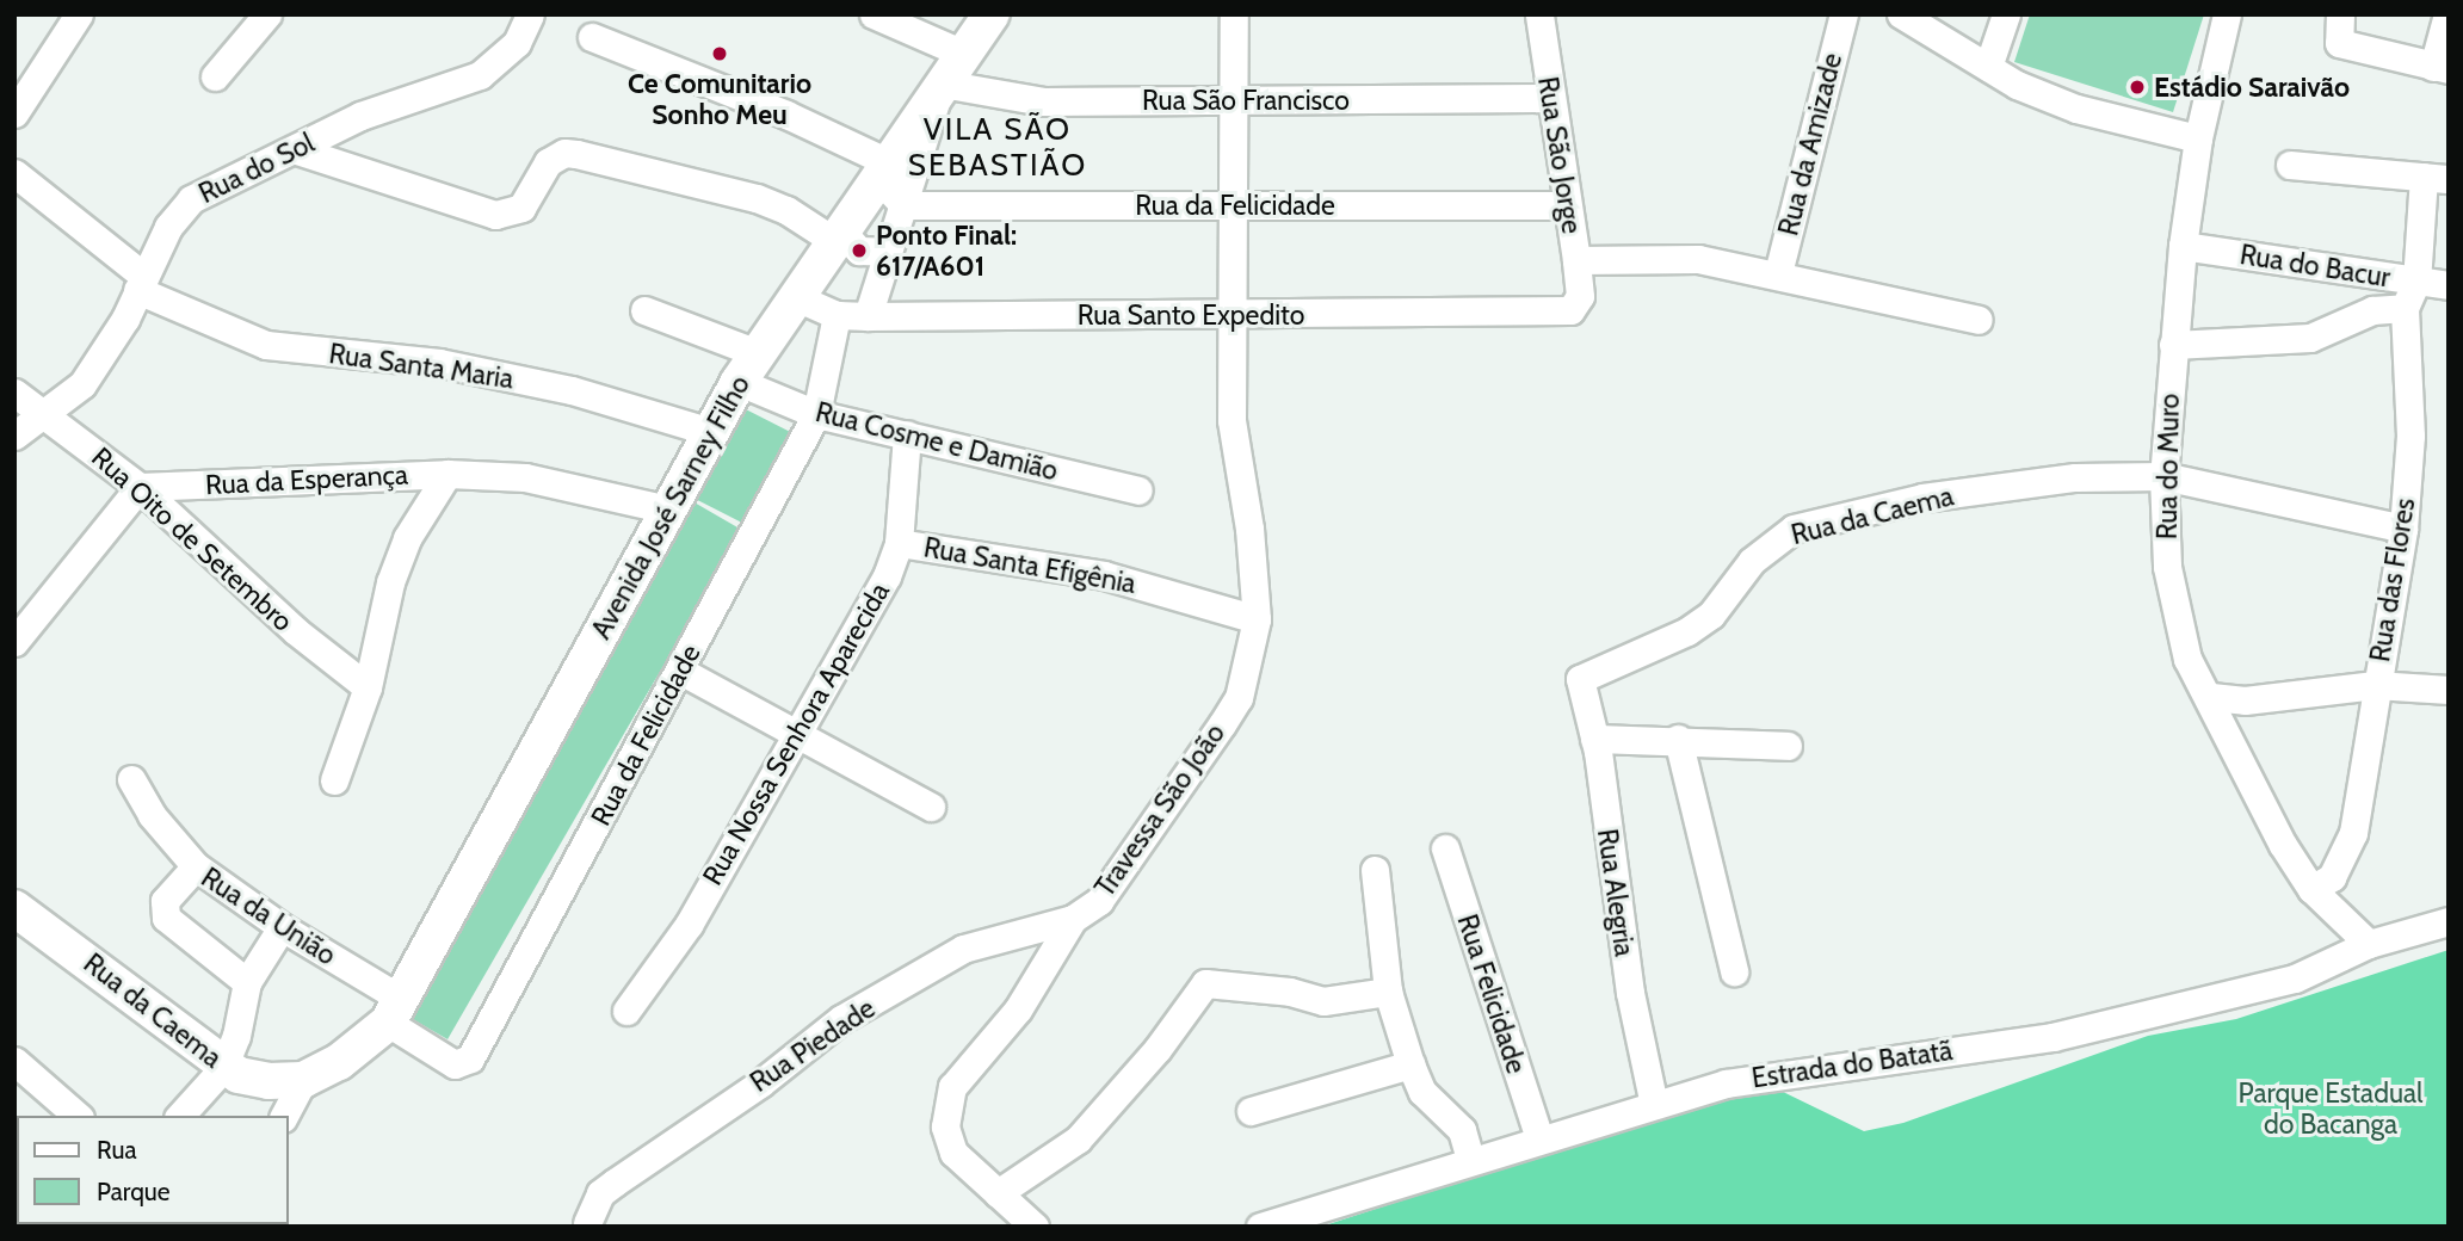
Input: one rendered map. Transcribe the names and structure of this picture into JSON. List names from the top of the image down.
{
  "streets": {
    "main road": ["Avenida José Sarney Filho", "Rua da Caema"],
    "street": [
      "Rua São Francisco",
      "Rua da Amizade",
      "Rua São Jorge",
      "Rua do Sol",
      "Rua da Felicidade",
      "Rua do Bacur",
      "Rua Santo Expedito",
      "Rua Santa Maria",
      "Rua Cosme e Damião",
      "Rua do Muro",
      "Rua da Esperança",
      "Rua Oito de Setembro",
      "Rua Santa Efigênia",
      "Rua das Flores",
      "Rua Nossa Senhora Aparecida",
      "Travessa São João",
      "Rua Alegria",
      "Rua da União",
      "Rua Felicidade",
      "Rua Piedade",
      "Estrada do Batatã"
    ]
  },
  "crossings": [
    ["Rua São Francisco", "Rua São Jorge"],
    ["Rua São Francisco", "Avenida José Sarney Filho"],
    ["Rua da Amizade", "Rua São Jorge"],
    ["Rua São Jorge", "Rua da Felicidade"],
    ["Rua São Jorge", "Rua Santo Expedito"],
    ["Rua do Sol", "Rua Santa Maria"],
    ["Rua do Sol", "Rua Oito de Setembro"],
    ["Rua da Felicidade", "Rua Santo Expedito"],
    ["Rua da Felicidade", "Rua Cosme e Damião"],
    ["Rua da Felicidade", "Avenida José Sarney Filho"],
    ["Rua da Felicidade", "Rua da União"],
    ["Rua do Bacur", "Rua do Muro"],
    ["Rua do Bacur", "Rua das Flores"],
    ["Rua Santo Expedito", "Avenida José Sarney Filho"],
    ["Rua Santo Expedito", "Travessa São João"],
    ["Rua Santa Maria", "Avenida José Sarney Filho"],
    ["Rua Cosme e Damião", "Avenida José Sarney Filho"],
    ["Rua Cosme e Damião", "Rua Nossa Senhora Aparecida"],
    ["Rua do Muro", "Rua da Caema"],
    ["Rua do Muro", "Rua das Flores"],
    ["Rua da Esperança", "Avenida José Sarney Filho"],
    ["Rua da Esperança", "Rua Oito de Setembro"],
    ["Avenida José Sarney Filho", "Rua da União"],
    ["Rua da Caema", "Rua das Flores"],
    ["Rua da Caema", "Rua Alegria"],
    ["Rua Santa Efigênia", "Rua Nossa Senhora Aparecida"],
    ["Rua Santa Efigênia", "Travessa São João"],
    ["Travessa São João", "Rua Piedade"],
    ["Rua Alegria", "Estrada do Batatã"],
    ["Rua Felicidade", "Estrada do Batatã"]
  ],
  "districts": ["VILA SÃO SEBASTIÃO"],
  "parks": ["Parque Estadual do Bacanga"],
  "places": ["Ce Comunitario Sonho Meu", "Estádio Saraivão", "Ponto Final: 617/A601"],
  "legend": ["Rua", "Parque"]
}
